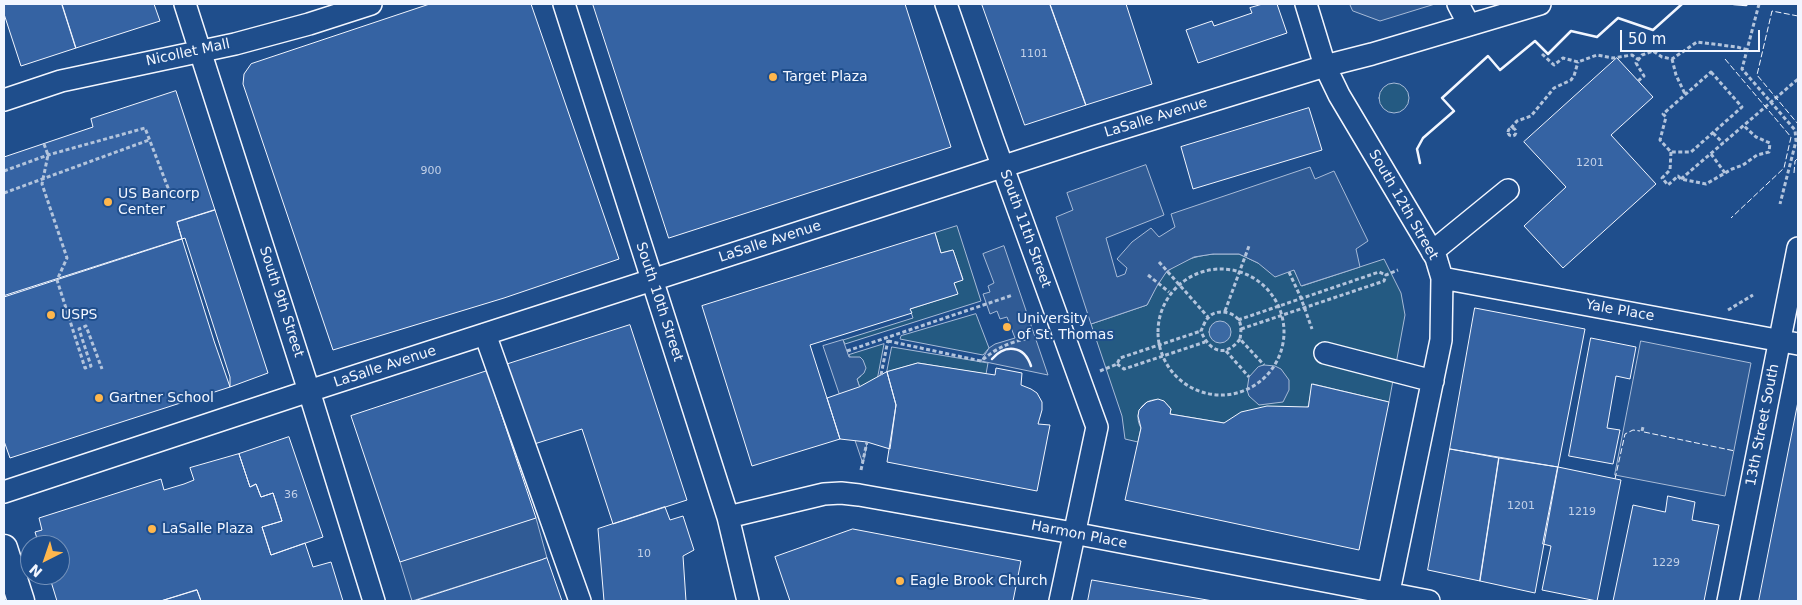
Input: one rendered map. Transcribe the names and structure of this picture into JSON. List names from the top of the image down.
{
  "streets": {
    "street": [
      "Nicollet Mall",
      "LaSalle Avenue",
      "South 12th Street",
      "South 11th Street",
      "South 9th Street",
      "South 10th Street",
      "Yale Place",
      "13th Street South",
      "Harmon Place"
    ]
  },
  "crossings": [
    ["Nicollet Mall", "South 9th Street"],
    ["LaSalle Avenue", "South 12th Street"],
    ["LaSalle Avenue", "South 11th Street"],
    ["LaSalle Avenue", "South 9th Street"],
    ["LaSalle Avenue", "South 10th Street"],
    ["South 12th Street", "Yale Place"],
    ["South 12th Street", "Harmon Place"],
    ["South 11th Street", "Harmon Place"],
    ["South 10th Street", "Harmon Place"],
    ["Yale Place", "13th Street South"]
  ],
  "places": [
    "Target Plaza",
    "US Bancorp Center",
    "USPS",
    "University of St. Thomas",
    "Gartner School",
    "LaSalle Plaza",
    "Eagle Brook Church"
  ],
  "house_numbers": [
    "1101",
    "1201",
    "900",
    "36",
    "1201",
    "1219",
    "10",
    "1229"
  ],
  "scale_bar": "50 m",
  "north": "bottom left"
}
